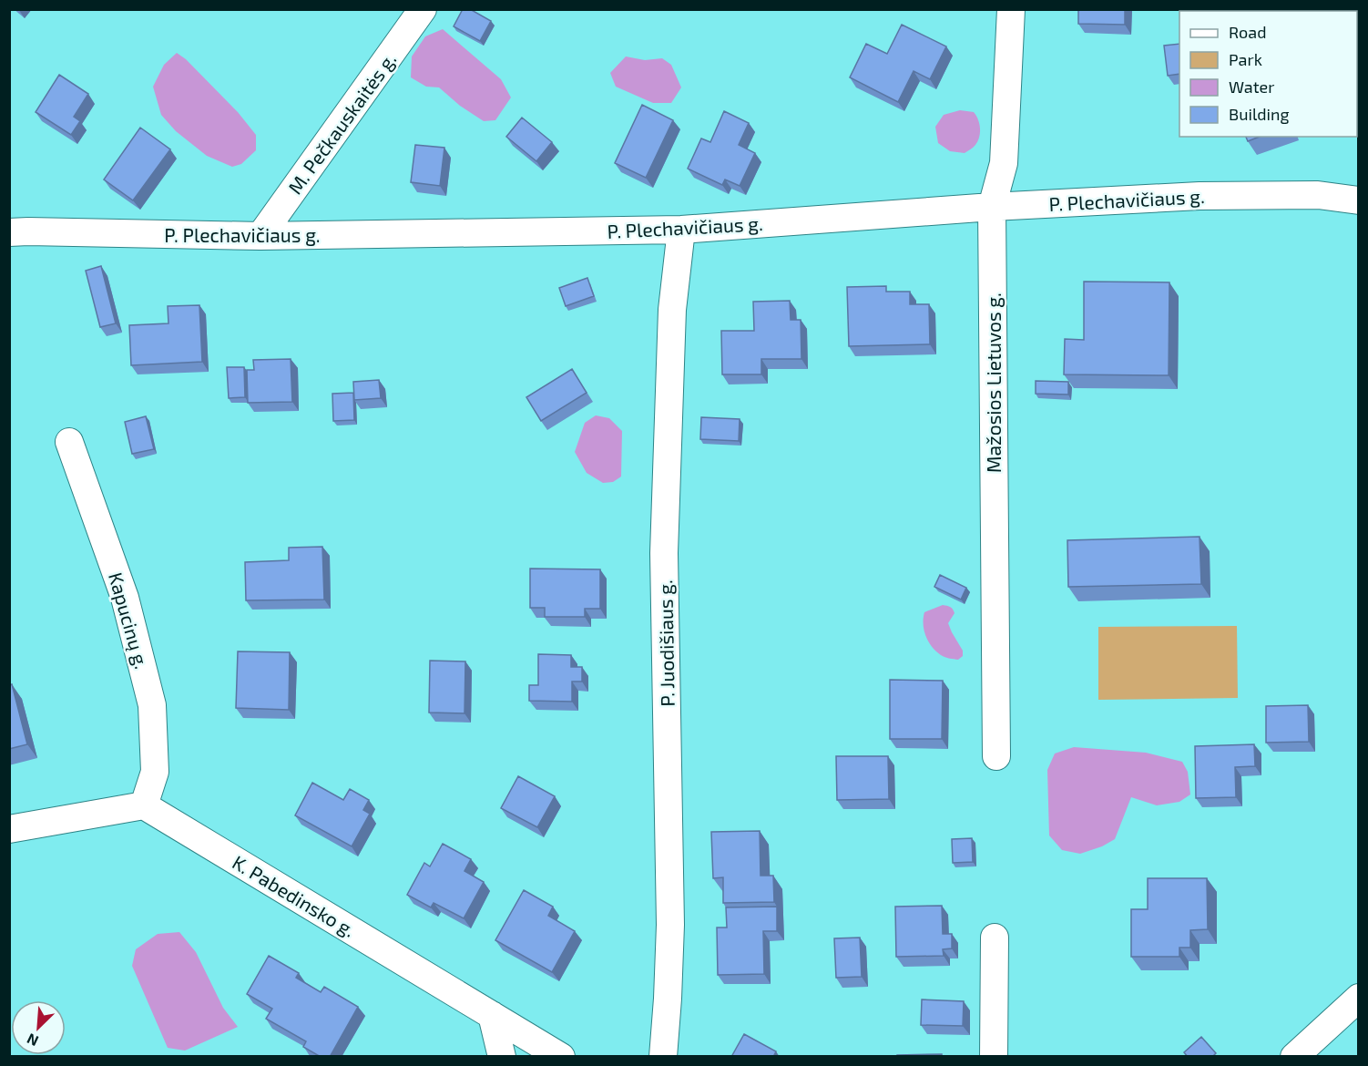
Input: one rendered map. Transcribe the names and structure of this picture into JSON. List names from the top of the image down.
{
  "streets": {
    "street": [
      "M. Pečkauskaitės g.",
      "P. Plechavičiaus g.",
      "Mažosios Lietuvos g.",
      "Kapucinų g.",
      "P. Juodišiaus g.",
      "K. Pabedinsko g."
    ]
  },
  "crossings": [
    ["M. Pečkauskaitės g.", "P. Plechavičiaus g."],
    ["P. Plechavičiaus g.", "Mažosios Lietuvos g."],
    ["P. Plechavičiaus g.", "P. Juodišiaus g."],
    ["Kapucinų g.", "K. Pabedinsko g."]
  ],
  "legend": [
    "Road",
    "Park",
    "Water",
    "Building"
  ],
  "north": "bottom left"
}
